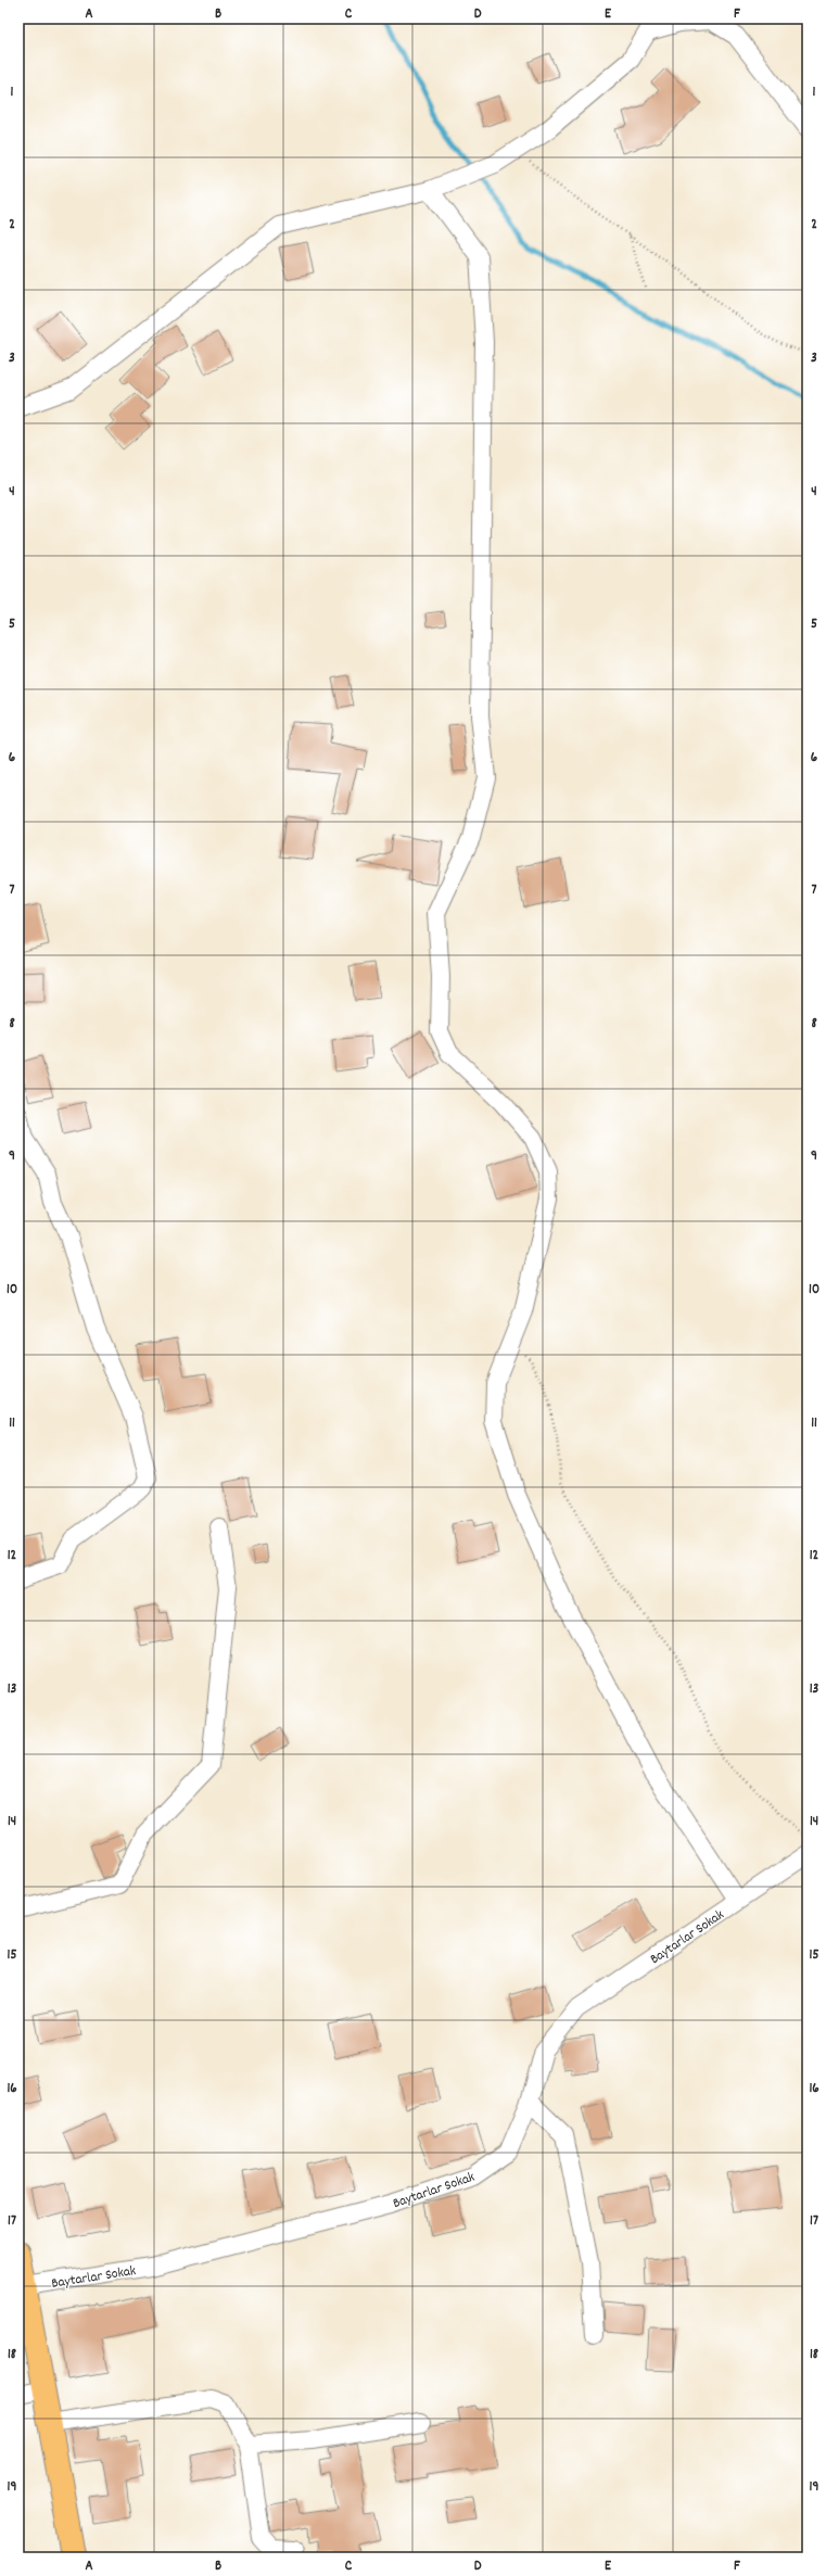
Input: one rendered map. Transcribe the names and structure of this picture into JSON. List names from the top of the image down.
{
  "streets": {
    "street": ["Baytarlar Sokak"]
  },
  "grid": {
    "columns": [
      "A",
      "B",
      "C",
      "D",
      "E",
      "F"
    ],
    "rows": [
      "1",
      "2",
      "3",
      "4",
      "5",
      "6",
      "7",
      "8",
      "9",
      "10",
      "11",
      "12",
      "13",
      "14",
      "15",
      "16",
      "17",
      "18",
      "19"
    ]
  }
}
